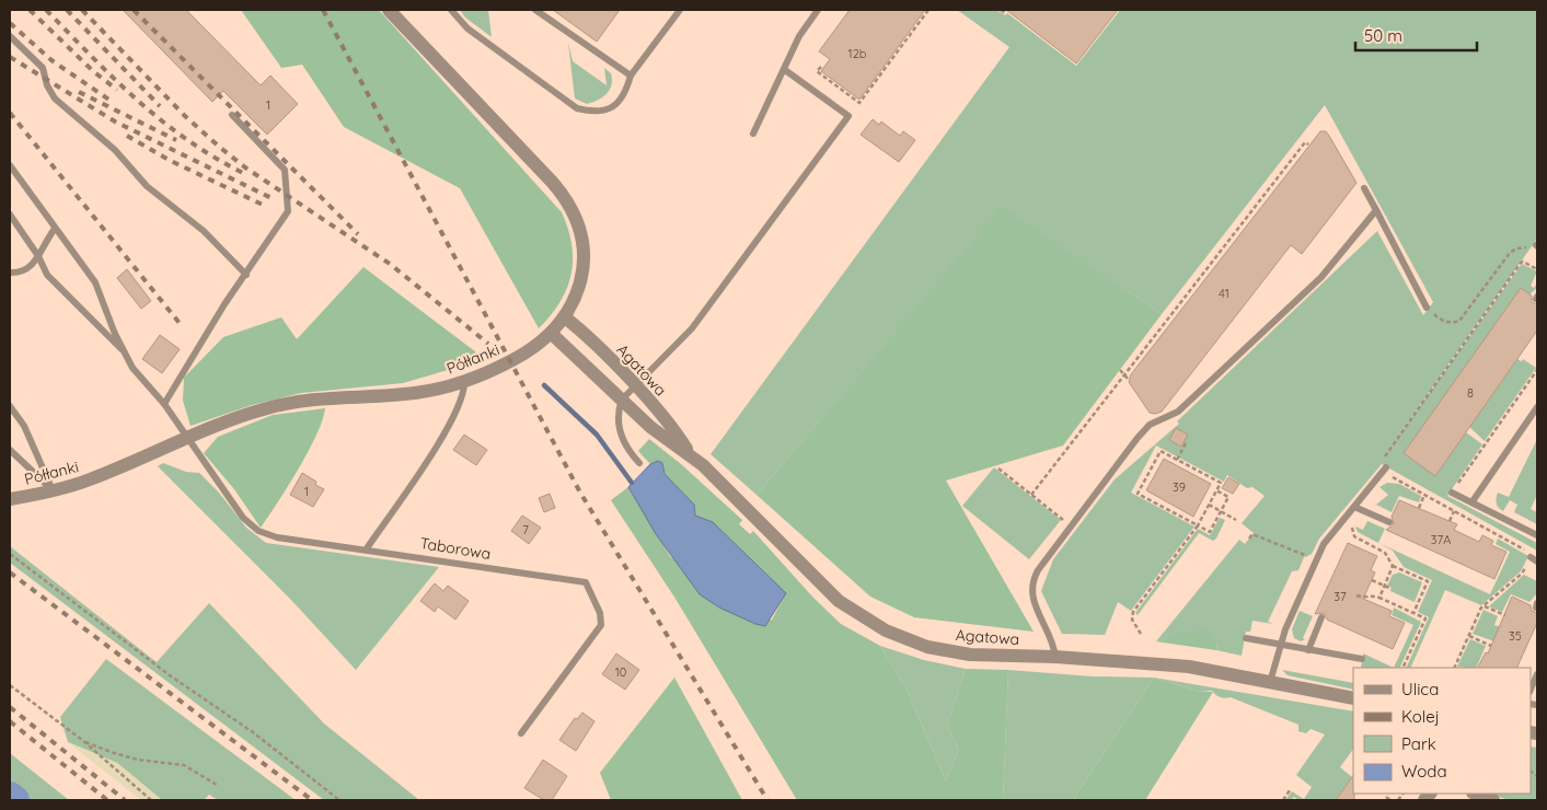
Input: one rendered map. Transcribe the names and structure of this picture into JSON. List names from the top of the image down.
{
  "streets": {
    "street": ["Półłanki", "Agatowa"],
    "lane": ["Taborowa"]
  },
  "crossings": [
    ["Półłanki", "Agatowa"],
    ["Półłanki", "Taborowa"]
  ],
  "house_numbers": [
    "12b",
    "1",
    "41",
    "8",
    "39",
    "1",
    "7",
    "37A",
    "37",
    "35",
    "10"
  ],
  "legend": [
    "Ulica",
    "Kolej",
    "Park",
    "Woda"
  ],
  "scale_bar": "50 m"
}
